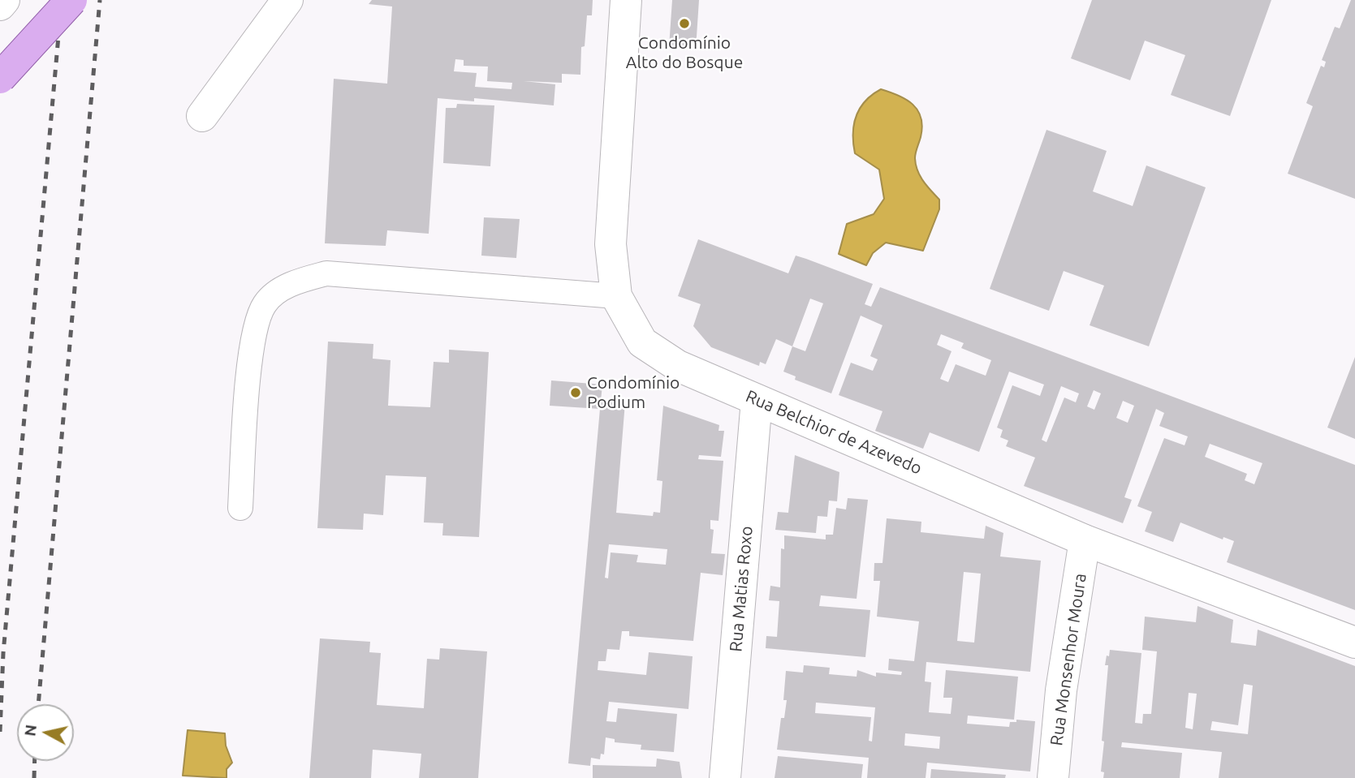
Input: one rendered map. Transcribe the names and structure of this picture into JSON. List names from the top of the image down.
{
  "streets": {
    "street": ["Rua Belchior de Azevedo", "Rua Matias Roxo", "Rua Monsenhor Moura"]
  },
  "crossings": [
    ["Rua Belchior de Azevedo", "Rua Matias Roxo"],
    ["Rua Belchior de Azevedo", "Rua Monsenhor Moura"]
  ],
  "places": ["Condomínio Alto do Bosque", "Condomínio Podium"],
  "north": "left"
}
